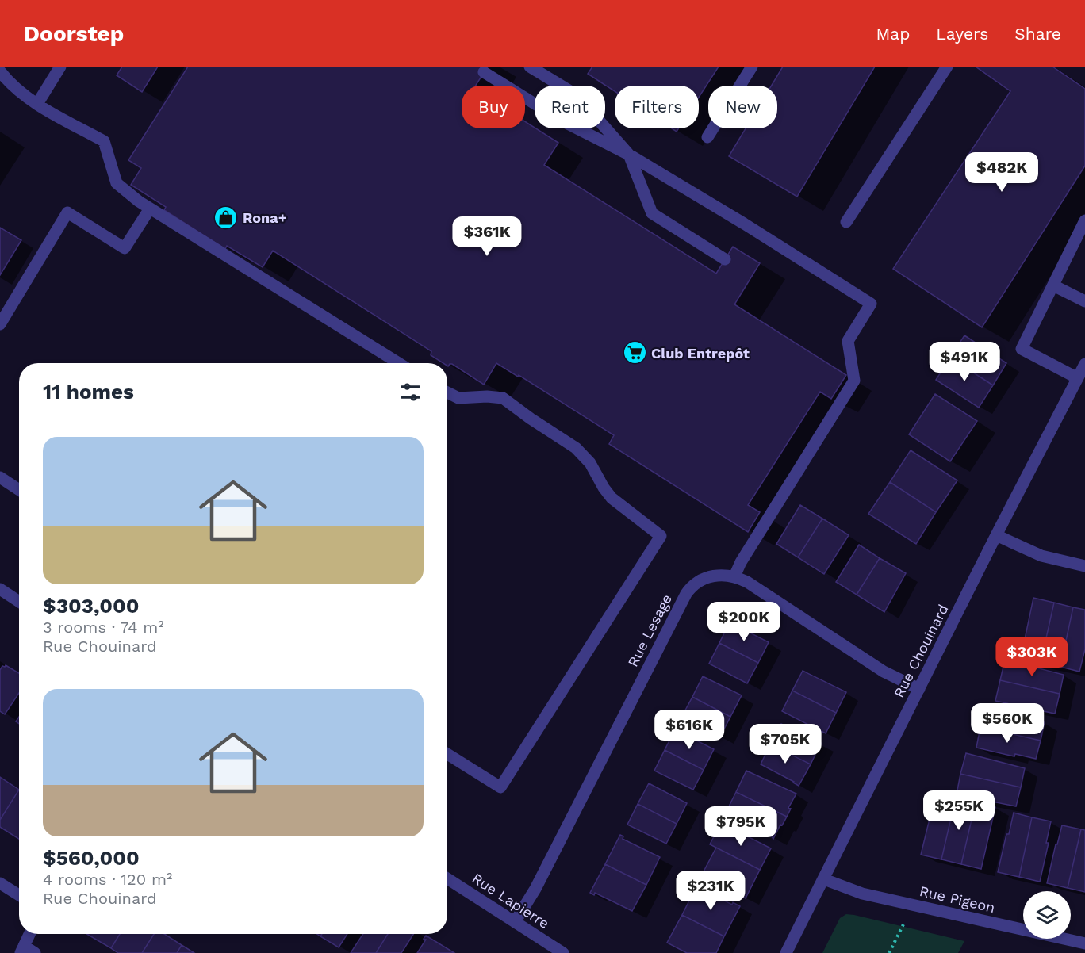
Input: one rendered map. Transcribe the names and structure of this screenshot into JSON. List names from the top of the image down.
{
  "streets": {
    "street": [
      "Rue Lesage",
      "Rue Chouinard",
      "Rue Pigeon",
      "Rue Lapierre"
    ]
  },
  "crossings": [
    ["Rue Lesage", "Rue Chouinard"],
    ["Rue Lesage", "Rue Lapierre"],
    ["Rue Chouinard", "Rue Pigeon"]
  ],
  "places": {
    "shop": ["Rona+"],
    "supermarket": ["Club Entrepôt"]
  },
  "page": {
    "header": "Doorstep",
    "nav": ["Map", "Layers", "Share"],
    "chip": [
      "Buy",
      "Rent",
      "Filters",
      "New"
    ],
    "price": [
      "$482K",
      "$361K",
      "$491K",
      "$200K",
      "$303K",
      "$560K",
      "$616K",
      "$705K",
      "$255K",
      "$795K",
      "$231K"
    ],
    "heading": "11 homes",
    "list": [
      {
        "name": "$303,000",
        "note": "3 rooms · 74 m² · Rue Chouinard"
      },
      {
        "name": "$560,000",
        "note": "4 rooms · 120 m² · Rue Chouinard"
      }
    ]
  }
}
